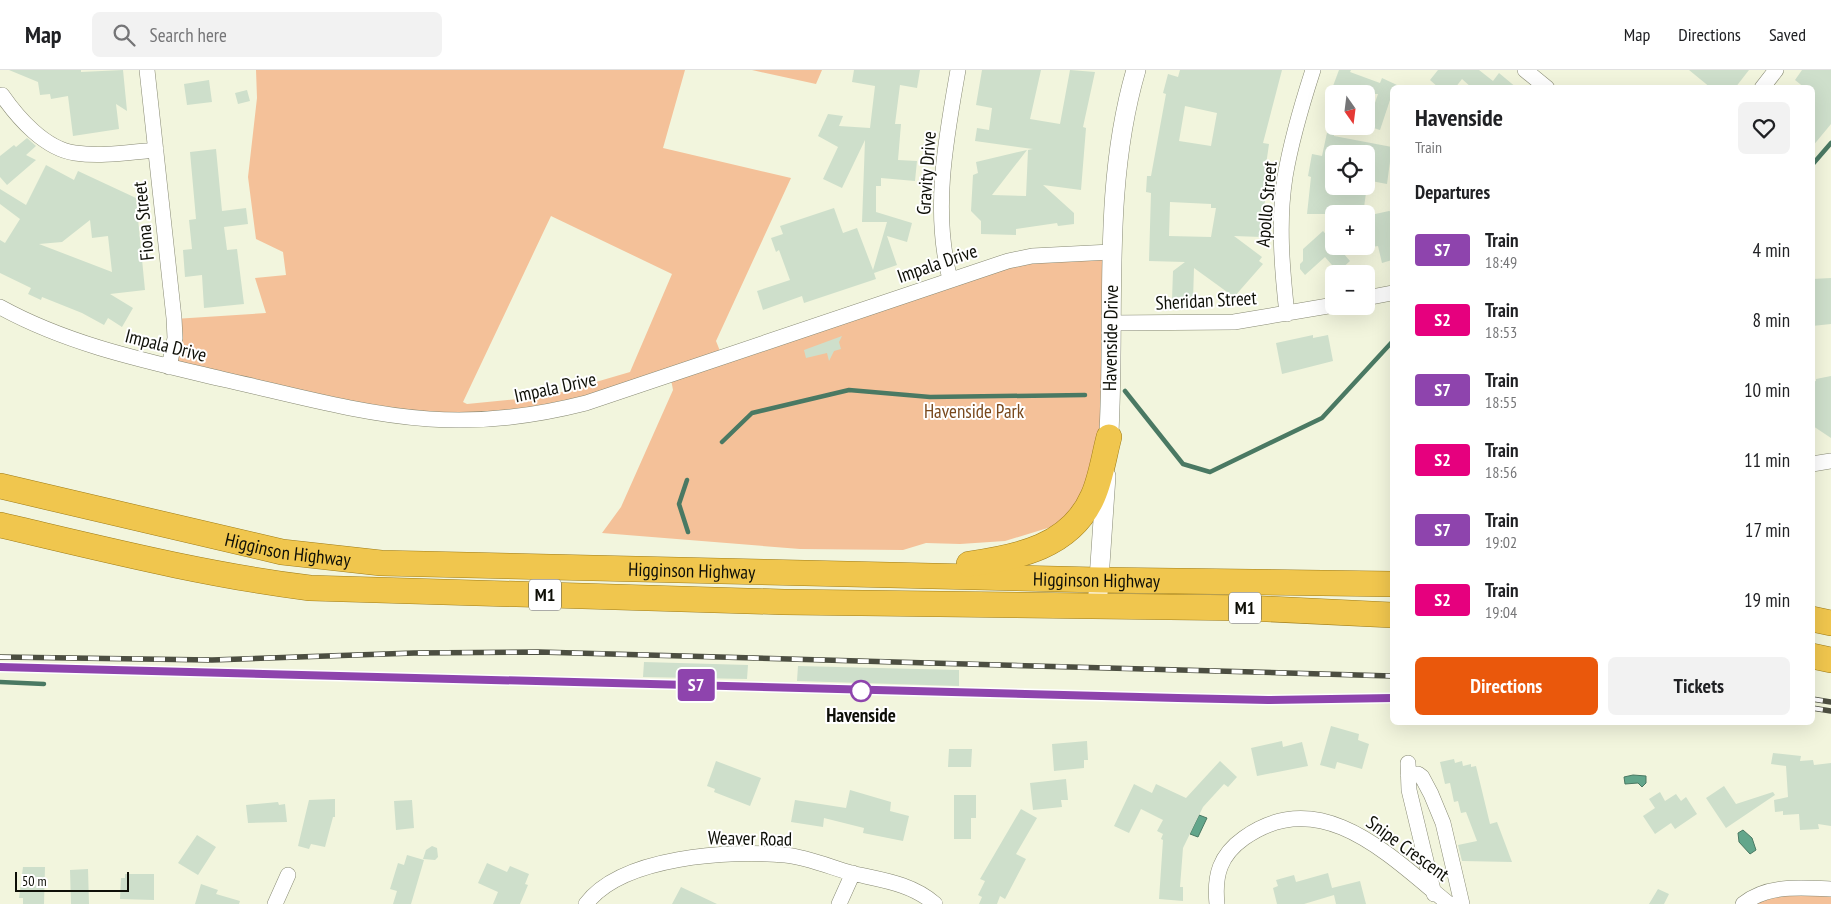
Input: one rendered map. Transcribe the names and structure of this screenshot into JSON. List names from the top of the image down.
{
  "streets": {
    "highway": ["Higginson Highway", "M1"],
    "street": [
      "Gravity Drive",
      "Apollo Street",
      "Fiona Street",
      "Impala Drive",
      "Sheridan Street",
      "Havenside Drive",
      "Weaver Road",
      "Snipe Crescent"
    ]
  },
  "crossings": [
    ["Gravity Drive", "Impala Drive"],
    ["Apollo Street", "Sheridan Street"],
    ["Fiona Street", "Impala Drive"],
    ["Impala Drive", "Havenside Drive"],
    ["Sheridan Street", "Havenside Drive"],
    ["Havenside Drive", "Higginson Highway"]
  ],
  "parks": ["Havenside Park"],
  "places": ["Havenside"],
  "scale_bar": "50 m",
  "north": "bottom",
  "page": {
    "header": "Map",
    "search": "Search here",
    "nav": ["Map", "Directions", "Saved"],
    "on_map": "S7",
    "map_buttons": ["+", "−"],
    "heading": [
      ["Havenside", "Train"],
      "Departures"
    ],
    "list": [
      {
        "mark": "S7",
        "name": "Train",
        "note": "18:49",
        "value": "4 min"
      },
      {
        "mark": "S2",
        "name": "Train",
        "note": "18:53",
        "value": "8 min"
      },
      {
        "mark": "S7",
        "name": "Train",
        "note": "18:55",
        "value": "10 min"
      },
      {
        "mark": "S2",
        "name": "Train",
        "note": "18:56",
        "value": "11 min"
      },
      {
        "mark": "S7",
        "name": "Train",
        "note": "19:02",
        "value": "17 min"
      },
      {
        "mark": "S2",
        "name": "Train",
        "note": "19:04",
        "value": "19 min"
      }
    ],
    "buttons": ["Directions", "Tickets"],
    "scale": "50 m"
  }
}
